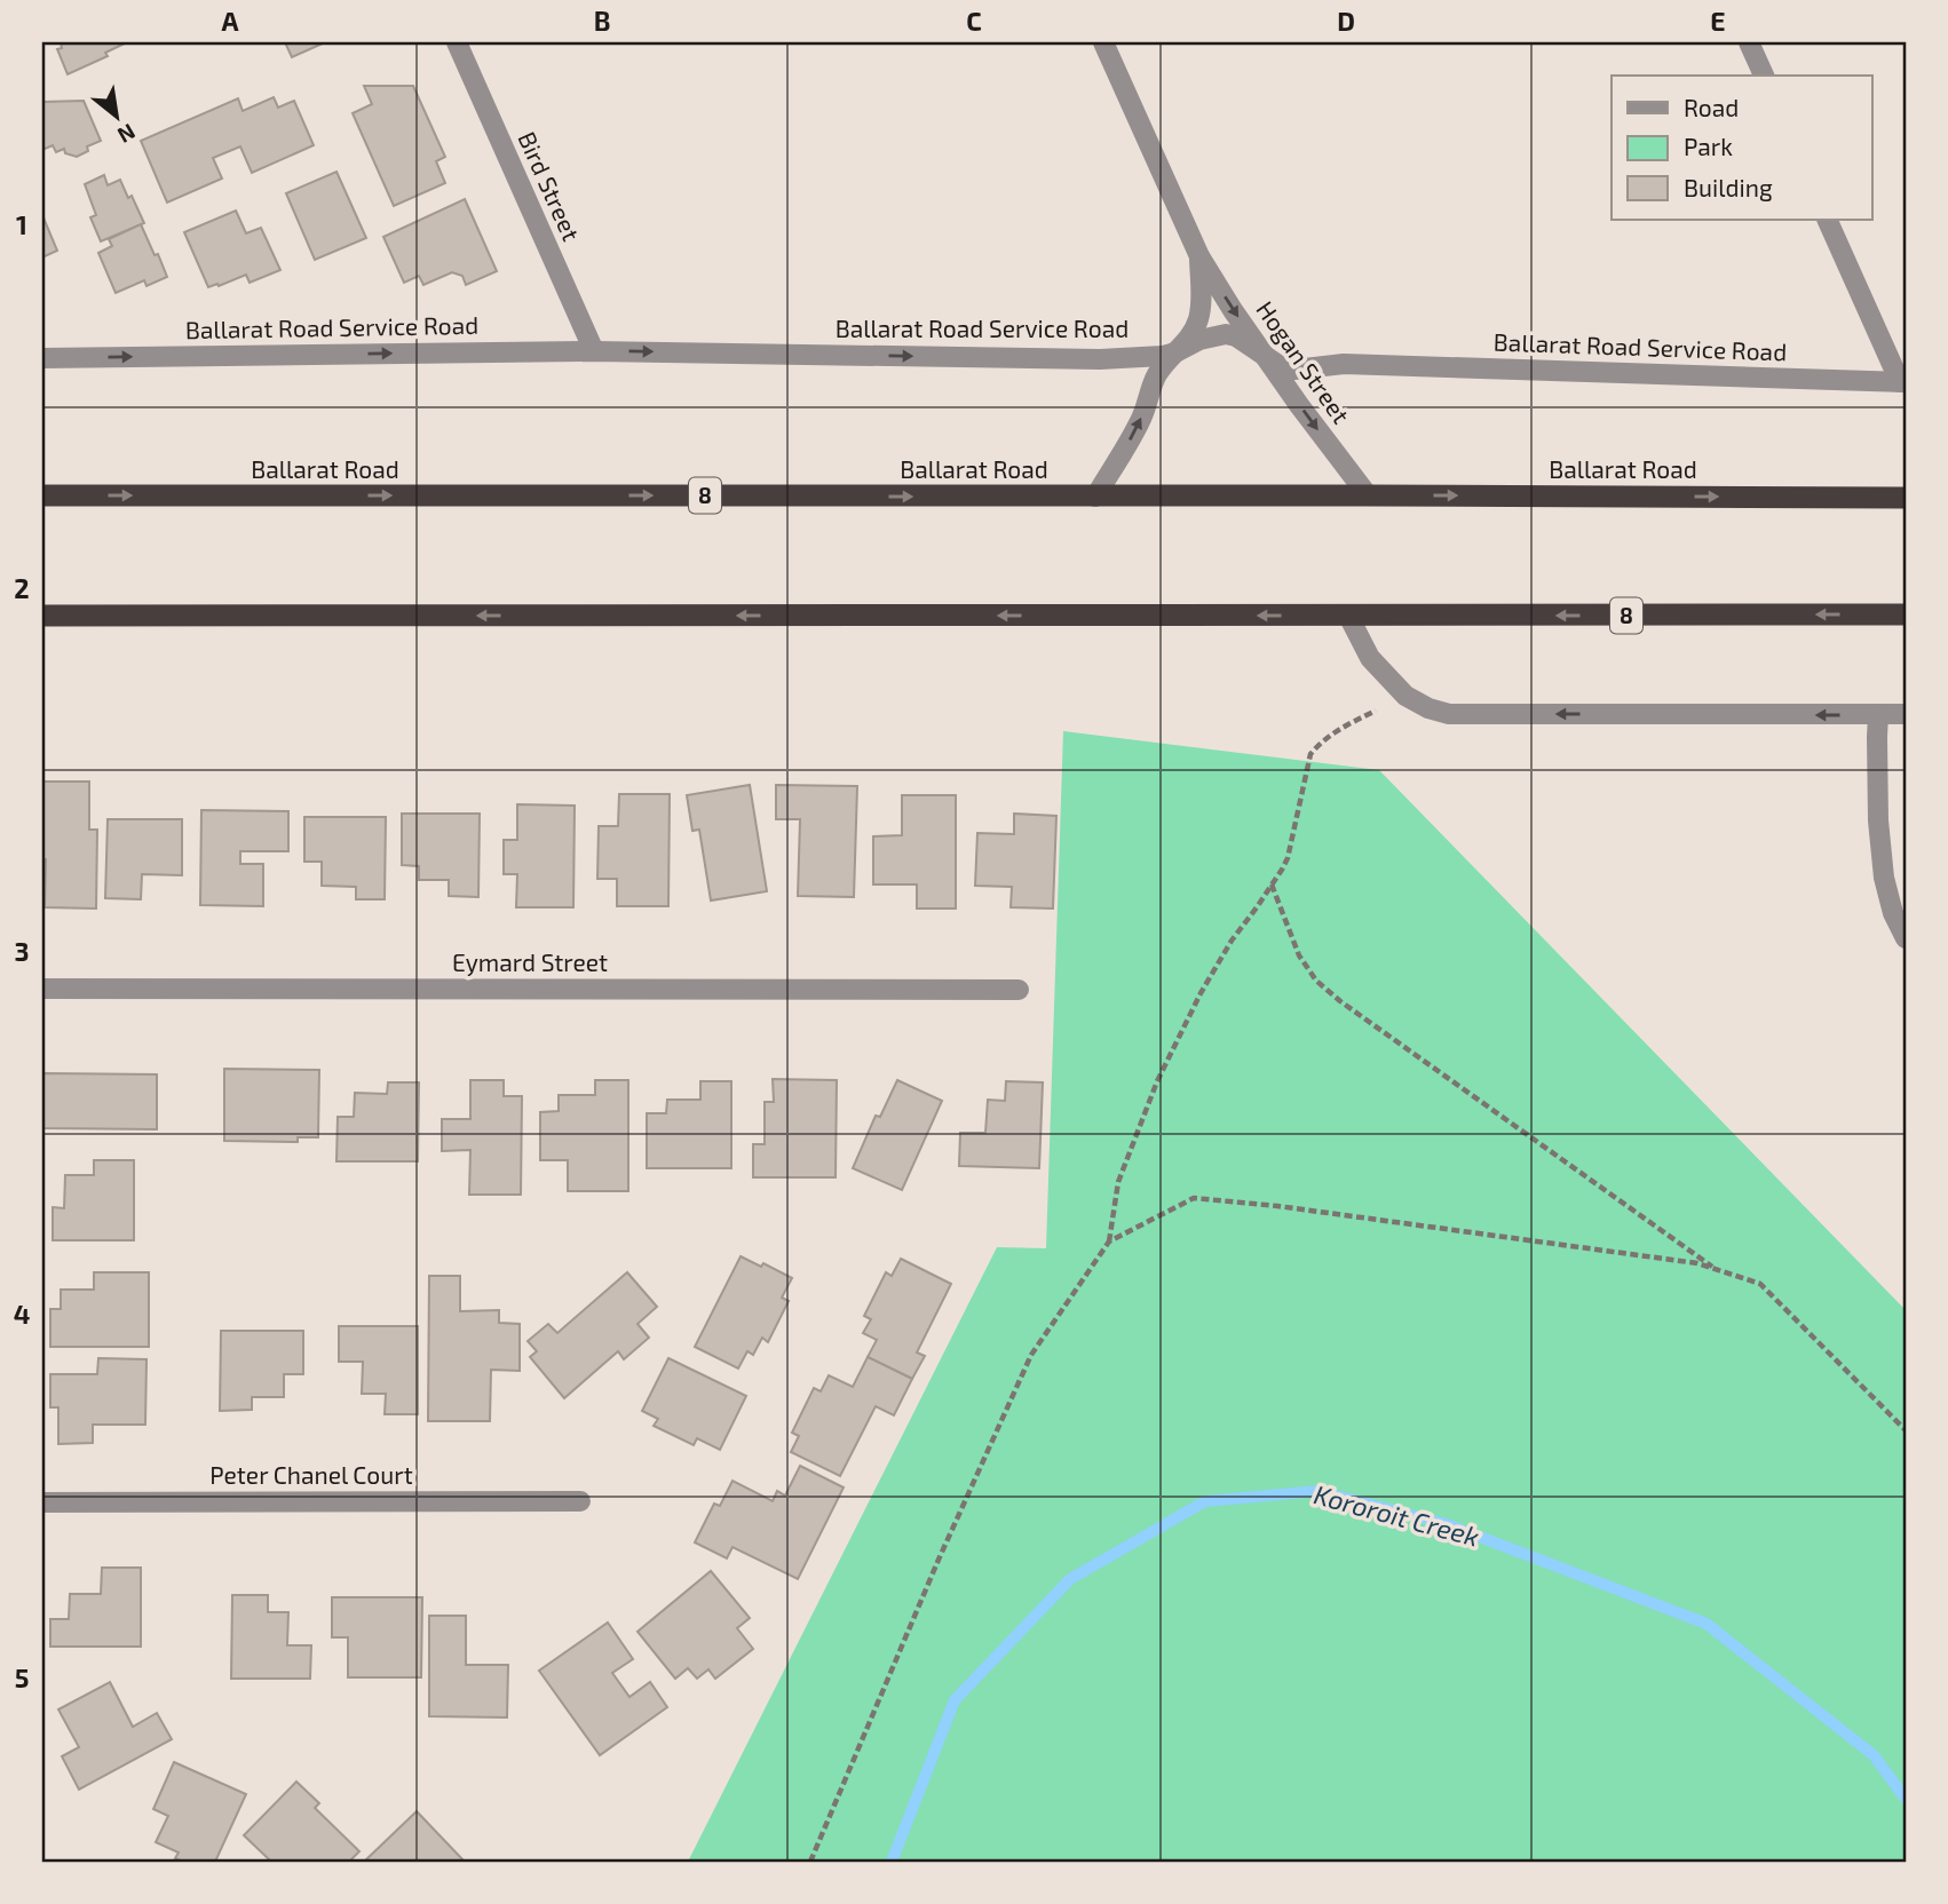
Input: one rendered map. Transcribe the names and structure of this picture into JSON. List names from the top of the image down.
{
  "streets": {
    "highway": ["Ballarat Road", "8"],
    "street": [
      "Bird Street",
      "Ballarat Road Service Road",
      "Hogan Street",
      "Eymard Street",
      "Peter Chanel Court"
    ]
  },
  "crossings": [
    ["Bird Street", "Ballarat Road Service Road"],
    ["Ballarat Road Service Road", "Hogan Street"],
    ["Hogan Street", "Ballarat Road"]
  ],
  "one_way": ["Ballarat Road Service Road"],
  "water": ["Kororoit Creek"],
  "legend": ["Road", "Park", "Building"],
  "north": "bottom right",
  "grid": {
    "columns": [
      "A",
      "B",
      "C",
      "D",
      "E"
    ],
    "rows": [
      "1",
      "2",
      "3",
      "4",
      "5"
    ]
  }
}
